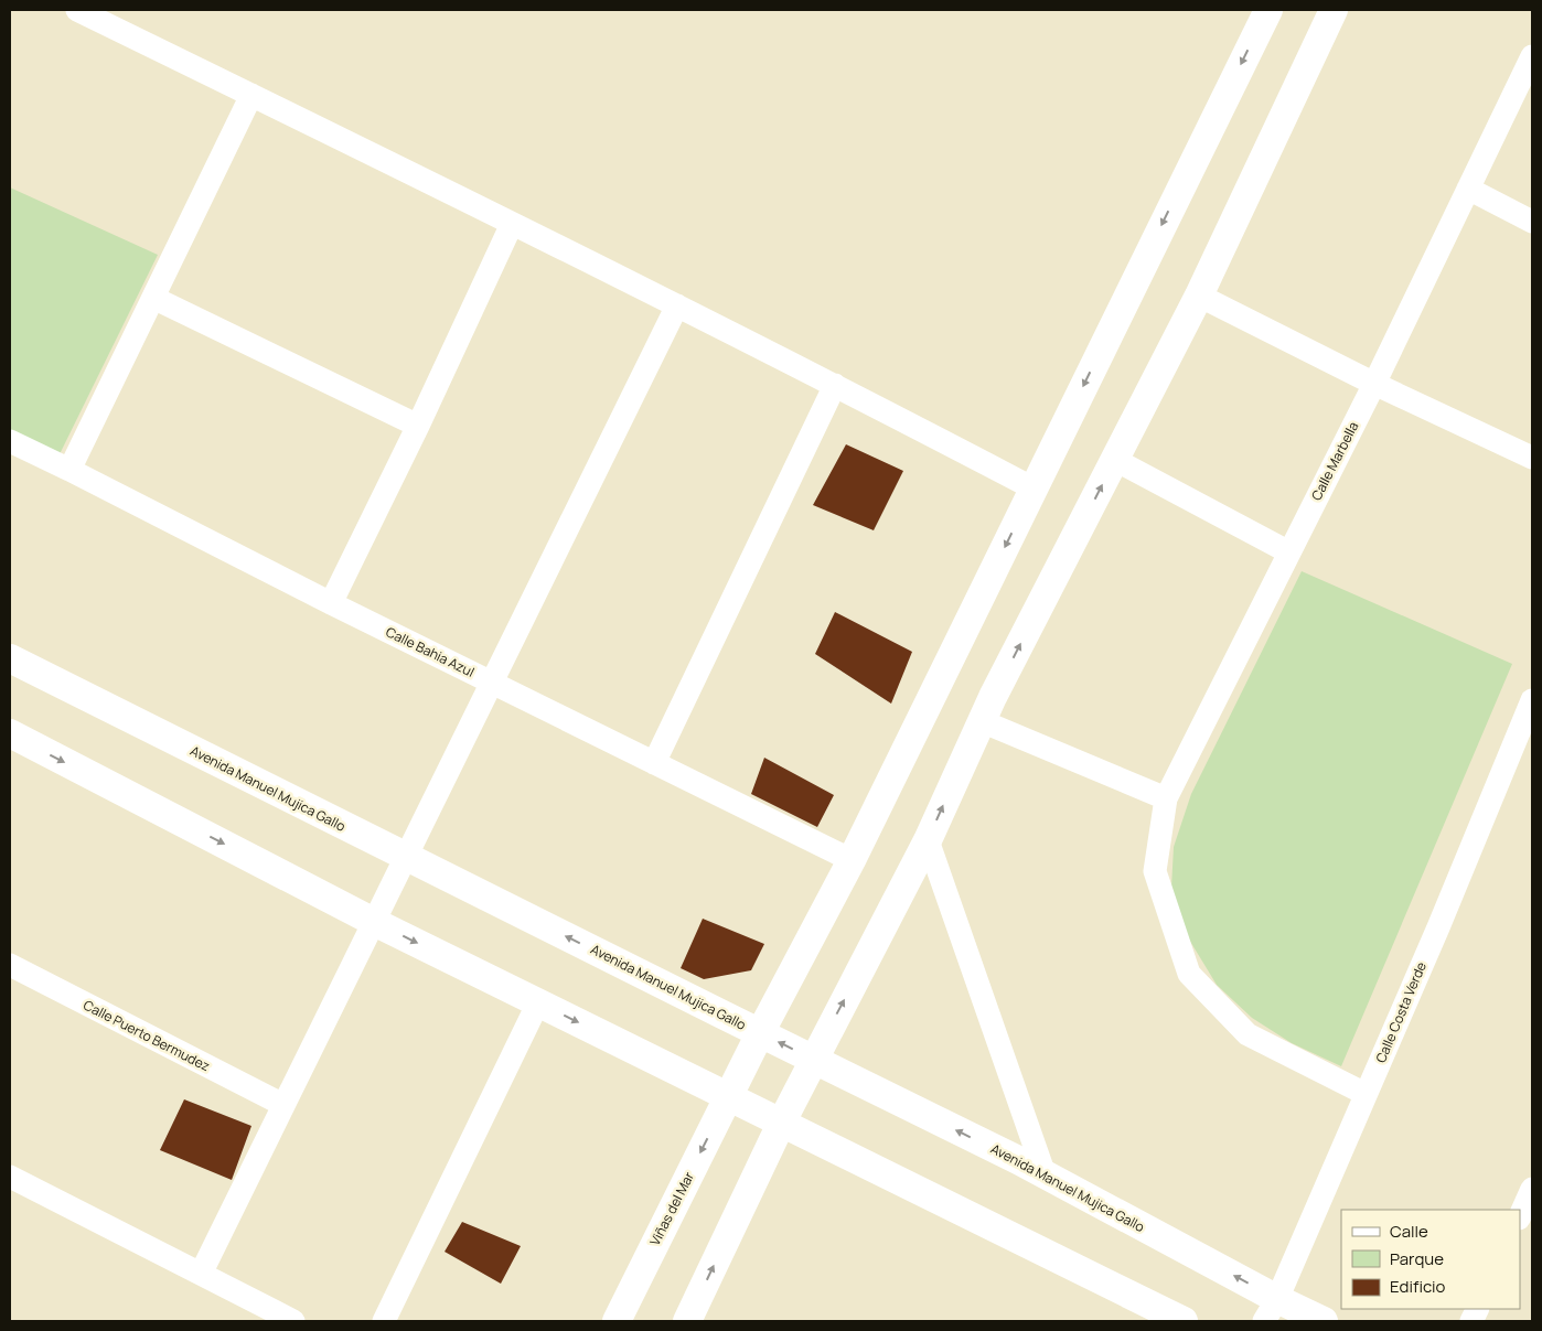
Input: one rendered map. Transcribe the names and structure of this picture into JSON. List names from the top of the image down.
{
  "streets": {
    "street": [
      "Calle Marbella",
      "Calle Bahia Azul",
      "Avenida Manuel Mujica Gallo",
      "Calle Costa Verde",
      "Calle Puerto Bermudez",
      "Viñas del Mar"
    ]
  },
  "crossings": [
    ["Calle Marbella", "Calle Costa Verde"],
    ["Calle Bahia Azul", "Viñas del Mar"],
    ["Avenida Manuel Mujica Gallo", "Calle Costa Verde"],
    ["Avenida Manuel Mujica Gallo", "Viñas del Mar"]
  ],
  "legend": ["Calle", "Parque", "Edificio"]
}
